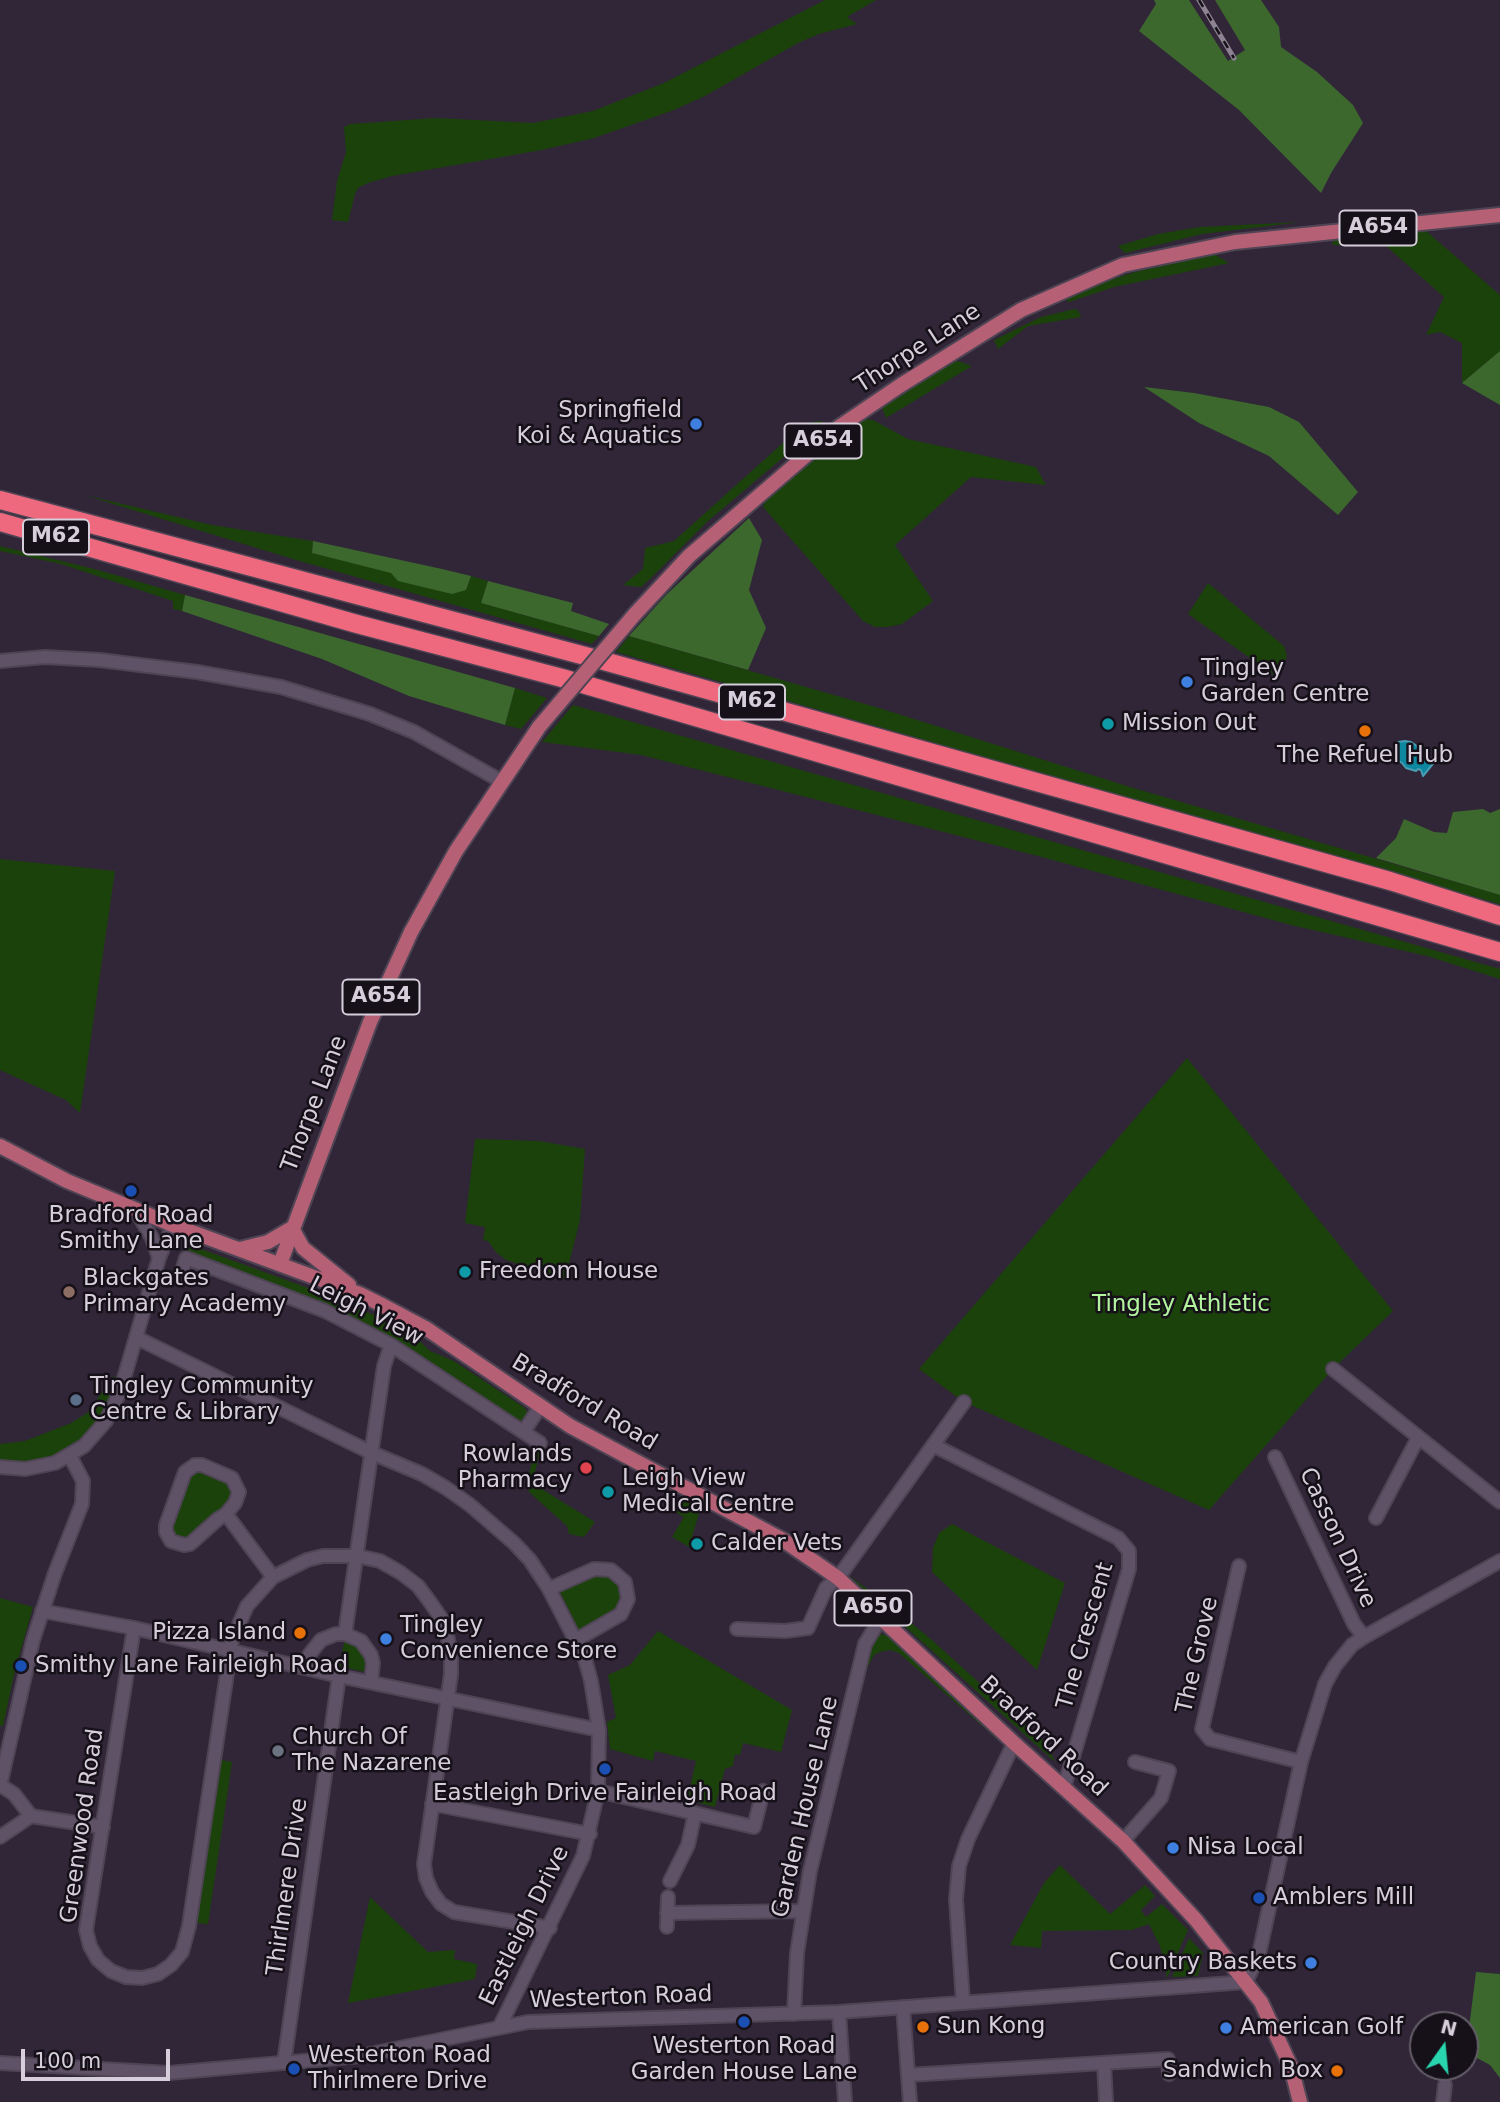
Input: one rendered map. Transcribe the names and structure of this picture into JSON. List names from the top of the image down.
{
  "streets": {
    "highway": ["M62"],
    "main road": [
      "A654",
      "Thorpe Lane",
      "Bradford Road",
      "A650"
    ],
    "street": [
      "Leigh View",
      "Casson Drive",
      "The Crescent",
      "The Grove",
      "Garden House Lane",
      "Greenwood Road",
      "Thirlmere Drive",
      "Eastleigh Drive",
      "Westerton Road"
    ]
  },
  "crossings": [
    ["Thorpe Lane", "Bradford Road"],
    ["Bradford Road", "The Crescent"],
    ["Bradford Road", "Garden House Lane"],
    ["Bradford Road", "Westerton Road"],
    ["Garden House Lane", "Westerton Road"],
    ["Thirlmere Drive", "Westerton Road"],
    ["Eastleigh Drive", "Westerton Road"]
  ],
  "parks": ["Tingley Athletic"],
  "places": [
    "Springfield Koi & Aquatics",
    "Tingley Garden Centre",
    "Mission Out",
    "The Refuel Hub",
    "Bradford Road Smithy Lane",
    "Freedom House",
    "Blackgates Primary Academy",
    "Tingley Community Centre & Library",
    "Rowlands Pharmacy",
    "Leigh View Medical Centre",
    "Calder Vets",
    "Pizza Island",
    "Tingley Convenience Store",
    "Smithy Lane Fairleigh Road",
    "Church Of The Nazarene",
    "Eastleigh Drive Fairleigh Road",
    "Nisa Local",
    "Amblers Mill",
    "Country Baskets",
    "Westerton Road Garden House Lane",
    "Sun Kong",
    "American Golf",
    "Westerton Road Thirlmere Drive",
    "Sandwich Box"
  ],
  "scale_bar": "100 m",
  "north": "top"
}
